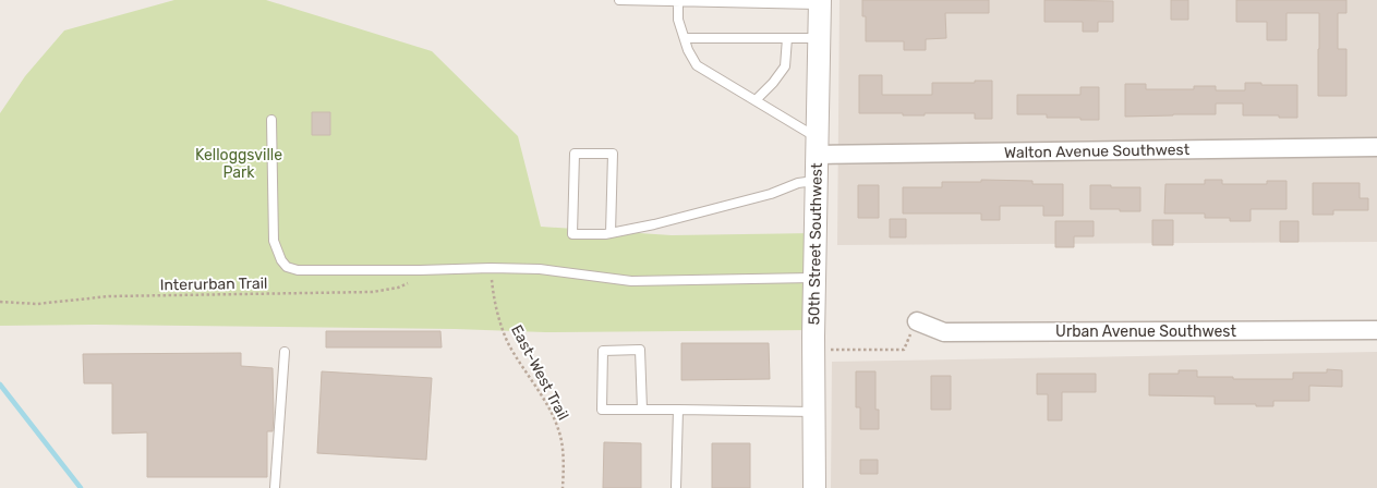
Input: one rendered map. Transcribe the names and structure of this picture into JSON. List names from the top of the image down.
{
  "streets": {
    "street": ["Walton Avenue Southwest", "50th Street Southwest", "Urban Avenue Southwest"],
    "path": ["Interurban Trail", "East-West Trail"]
  },
  "crossings": [
    ["Walton Avenue Southwest", "50th Street Southwest"]
  ],
  "parks": ["Kelloggsville Park"]
}
